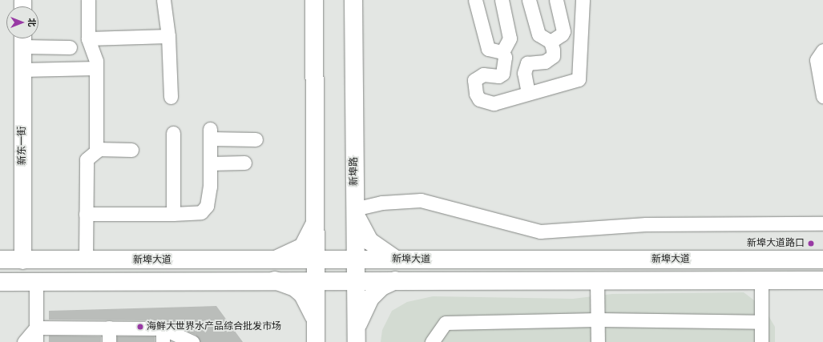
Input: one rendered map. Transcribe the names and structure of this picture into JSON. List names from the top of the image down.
{
  "streets": {
    "main road": ["新埠路", "新埠大道"],
    "street": ["新东一街"]
  },
  "crossings": [
    ["新东一街", "新埠大道"],
    ["新埠路", "新埠大道"]
  ],
  "places": ["新埠大道路口", "海鲜大世界水产品综合批发市场"],
  "north": "right"
}
